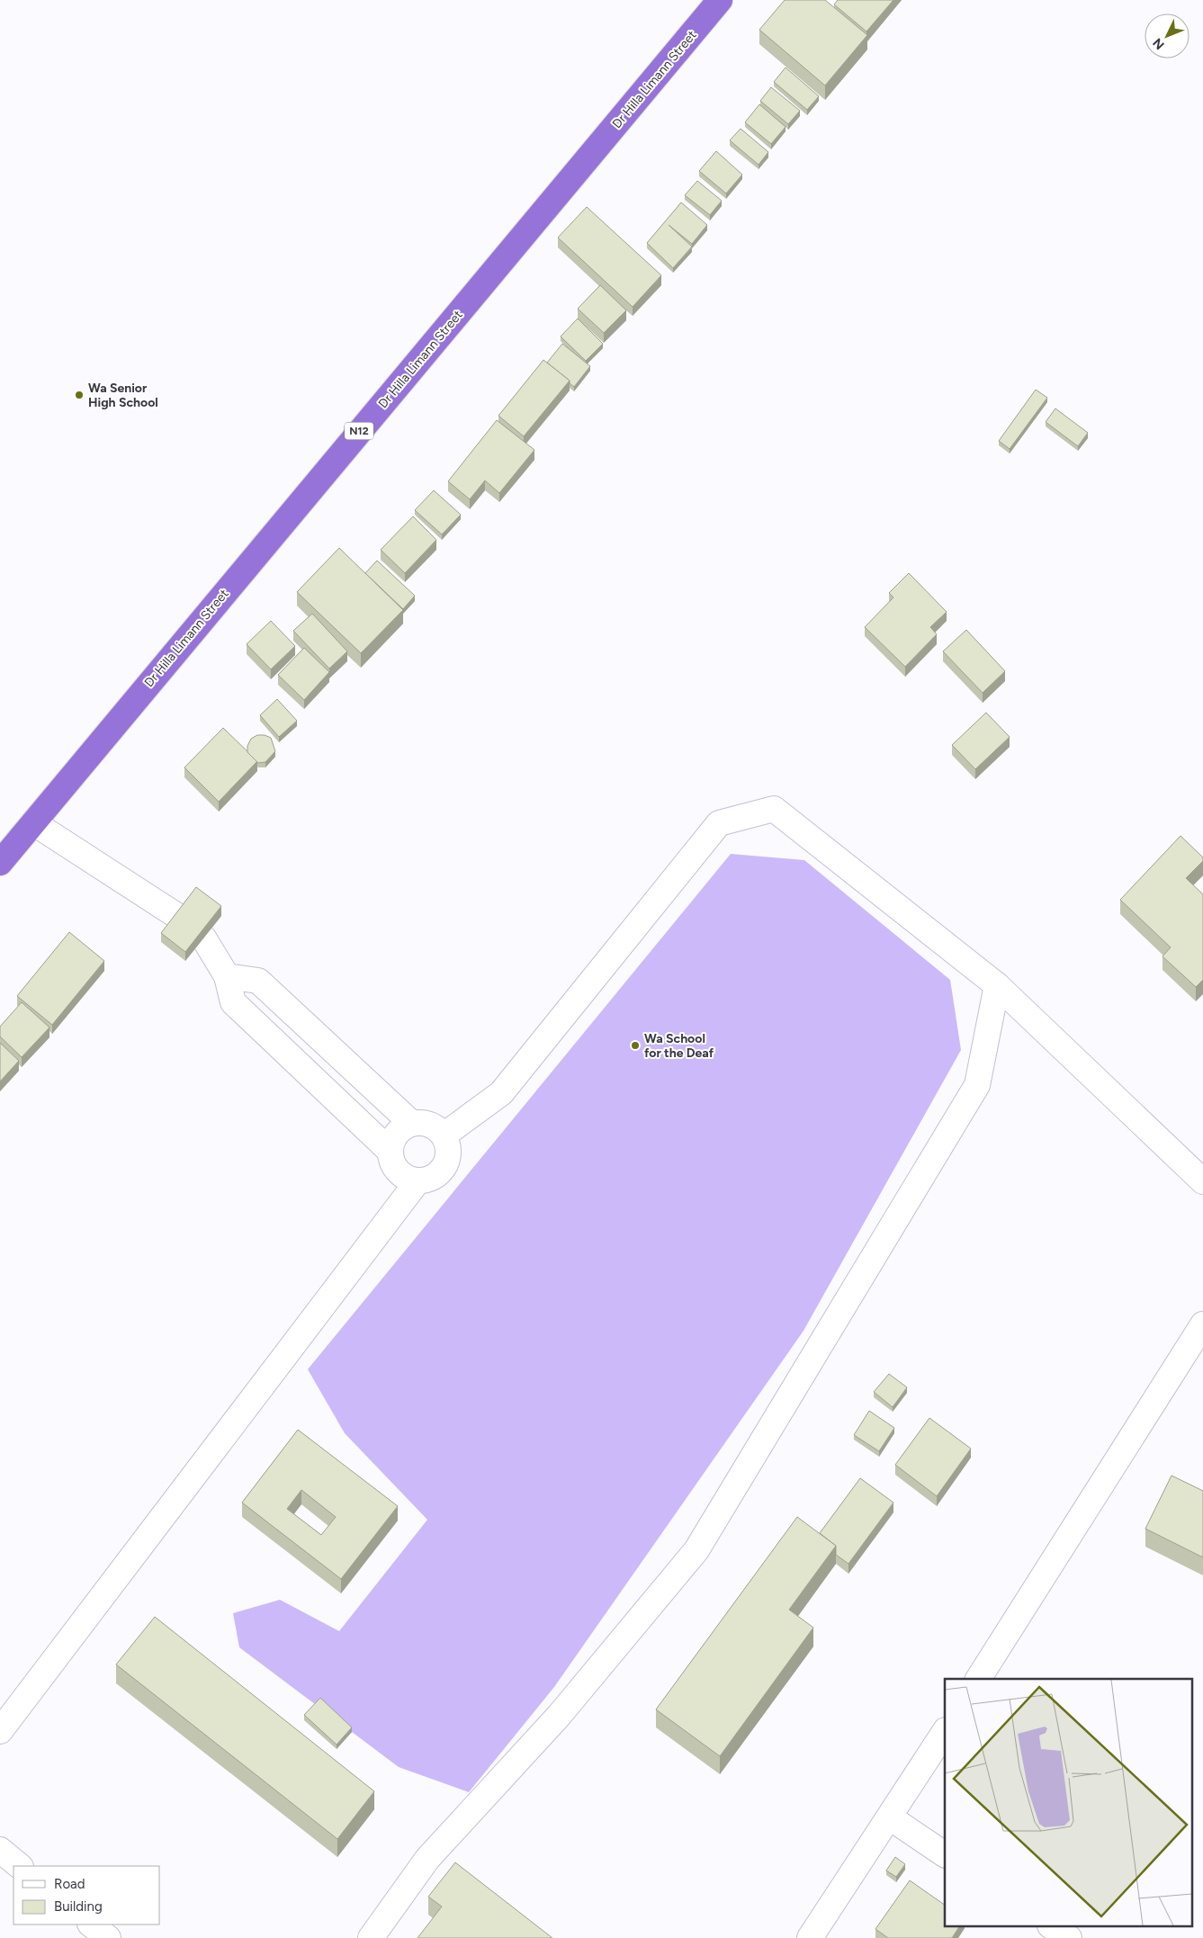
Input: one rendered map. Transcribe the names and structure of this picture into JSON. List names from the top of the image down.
{
  "streets": {
    "highway": ["Dr Hilla Limann Street", "N12"]
  },
  "places": ["Wa Senior High School", "Wa School for the Deaf"],
  "legend": ["Road", "Building"],
  "north": "bottom left"
}
